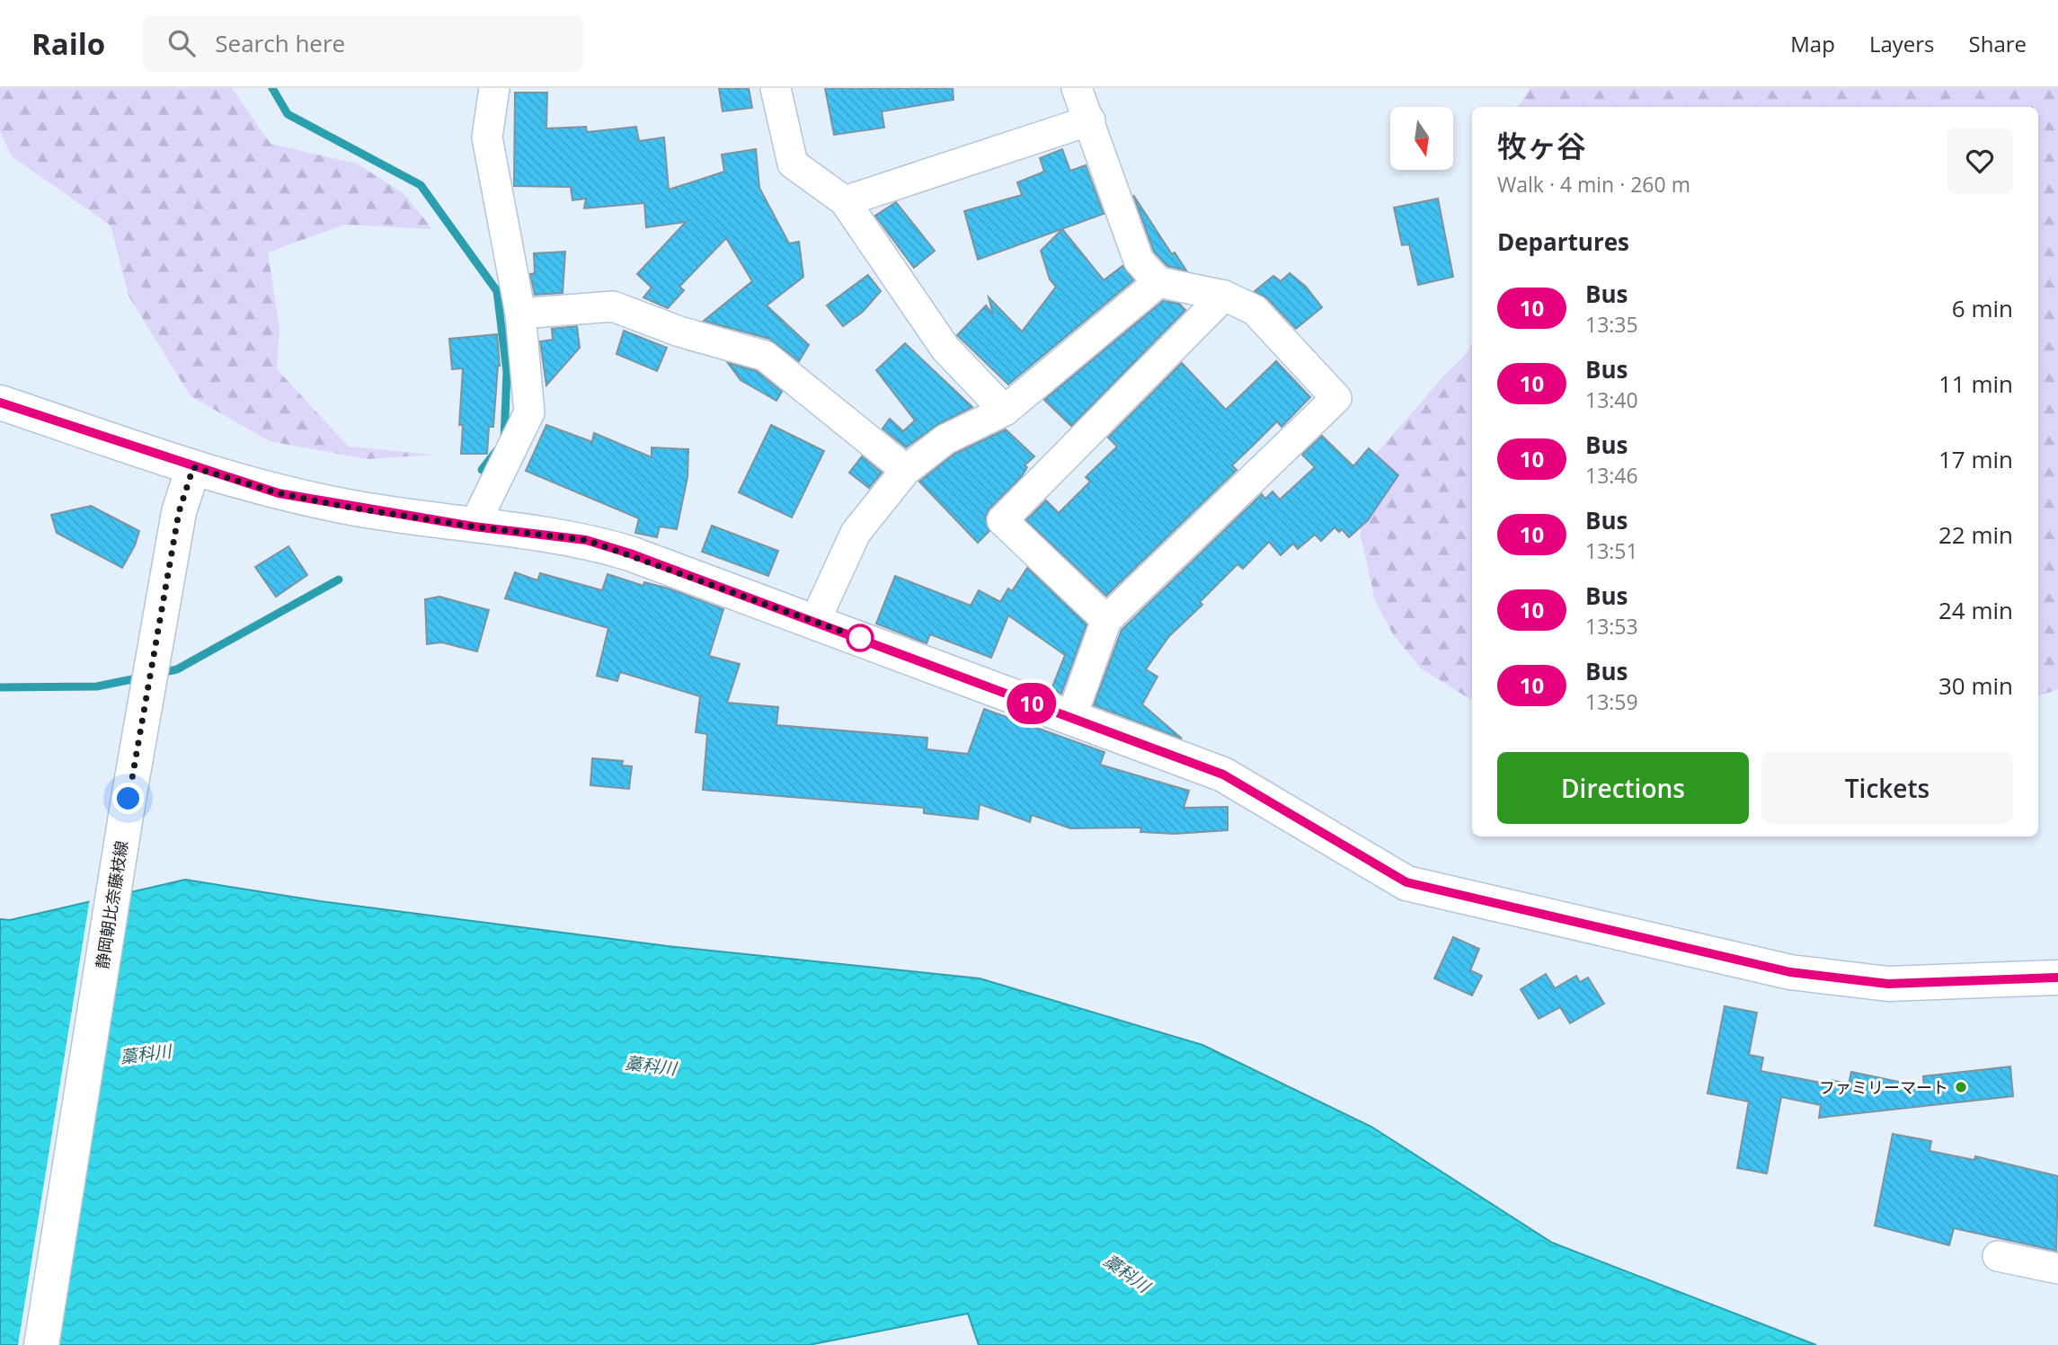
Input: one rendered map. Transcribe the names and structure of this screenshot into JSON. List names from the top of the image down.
{
  "streets": {
    "main road": ["静岡朝比奈藤枝線"]
  },
  "water": ["藁科川"],
  "places": ["ファミリーマート"],
  "lines": ["bus line 10"],
  "north": "bottom",
  "page": {
    "header": "Railo",
    "search": "Search here",
    "nav": ["Map", "Layers", "Share"],
    "on_map": "10",
    "heading": [
      ["牧ヶ谷", "Walk · 4 min · 260 m"],
      "Departures"
    ],
    "list": [
      {
        "mark": "10",
        "name": "Bus",
        "note": "13:35",
        "value": "6 min"
      },
      {
        "mark": "10",
        "name": "Bus",
        "note": "13:40",
        "value": "11 min"
      },
      {
        "mark": "10",
        "name": "Bus",
        "note": "13:46",
        "value": "17 min"
      },
      {
        "mark": "10",
        "name": "Bus",
        "note": "13:51",
        "value": "22 min"
      },
      {
        "mark": "10",
        "name": "Bus",
        "note": "13:53",
        "value": "24 min"
      },
      {
        "mark": "10",
        "name": "Bus",
        "note": "13:59",
        "value": "30 min"
      }
    ],
    "buttons": ["Directions", "Tickets"]
  }
}
